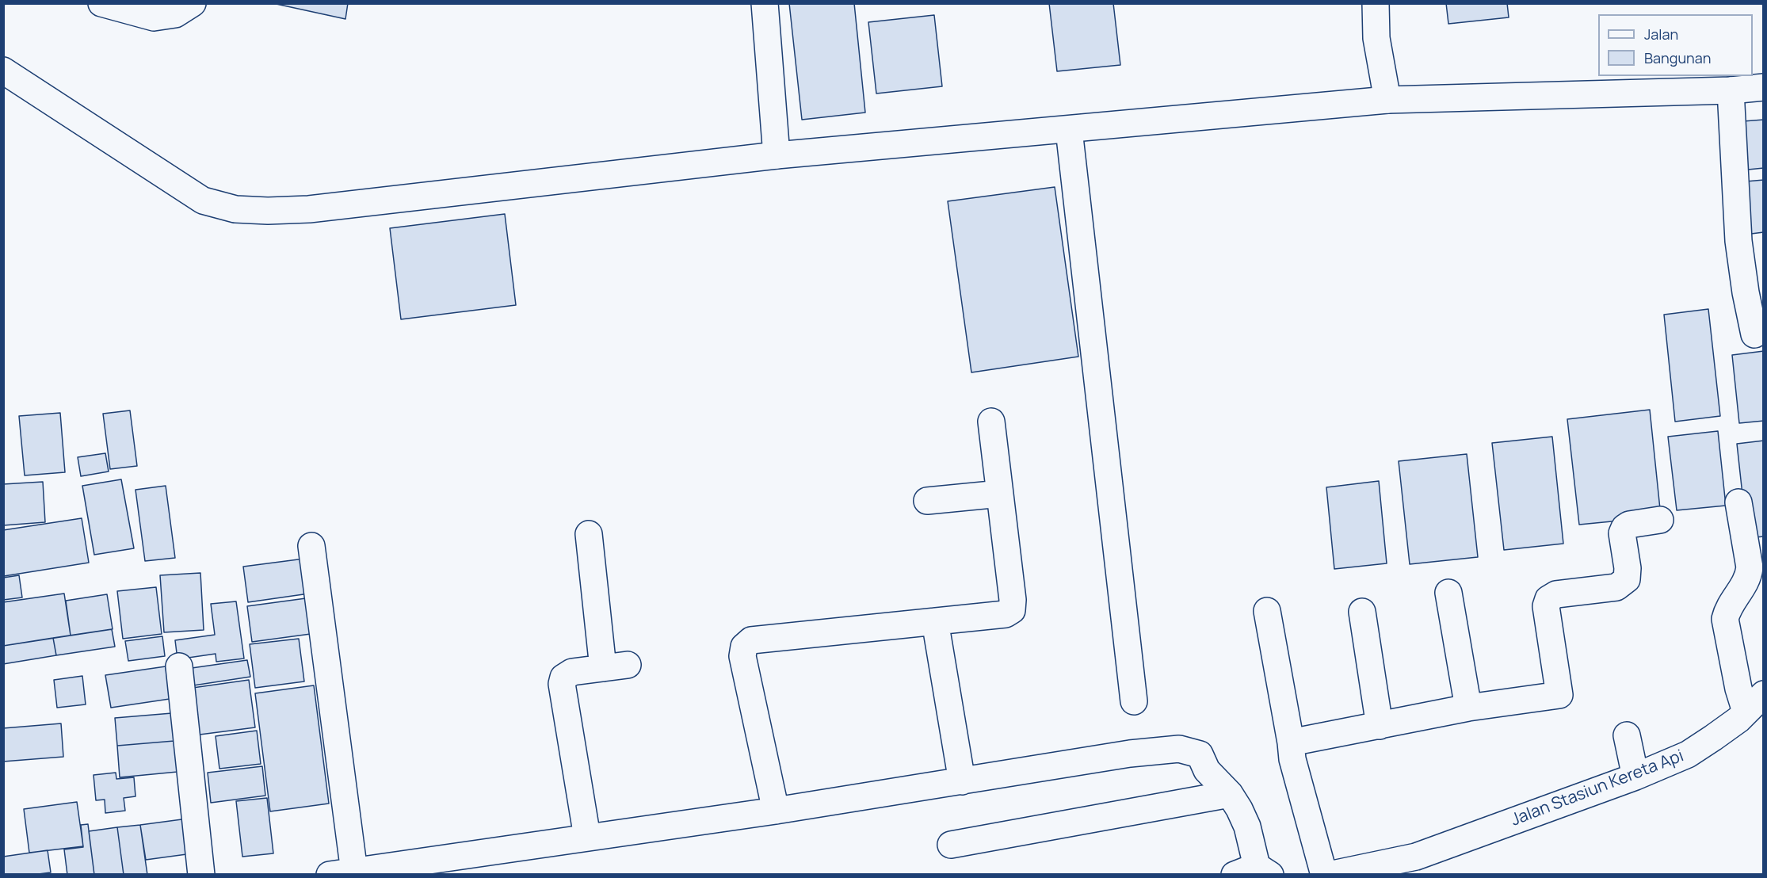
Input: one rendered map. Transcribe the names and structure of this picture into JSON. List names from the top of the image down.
{
  "streets": {
    "street": ["Jalan Stasiun Kereta Api"]
  },
  "legend": ["Jalan", "Bangunan"]
}
